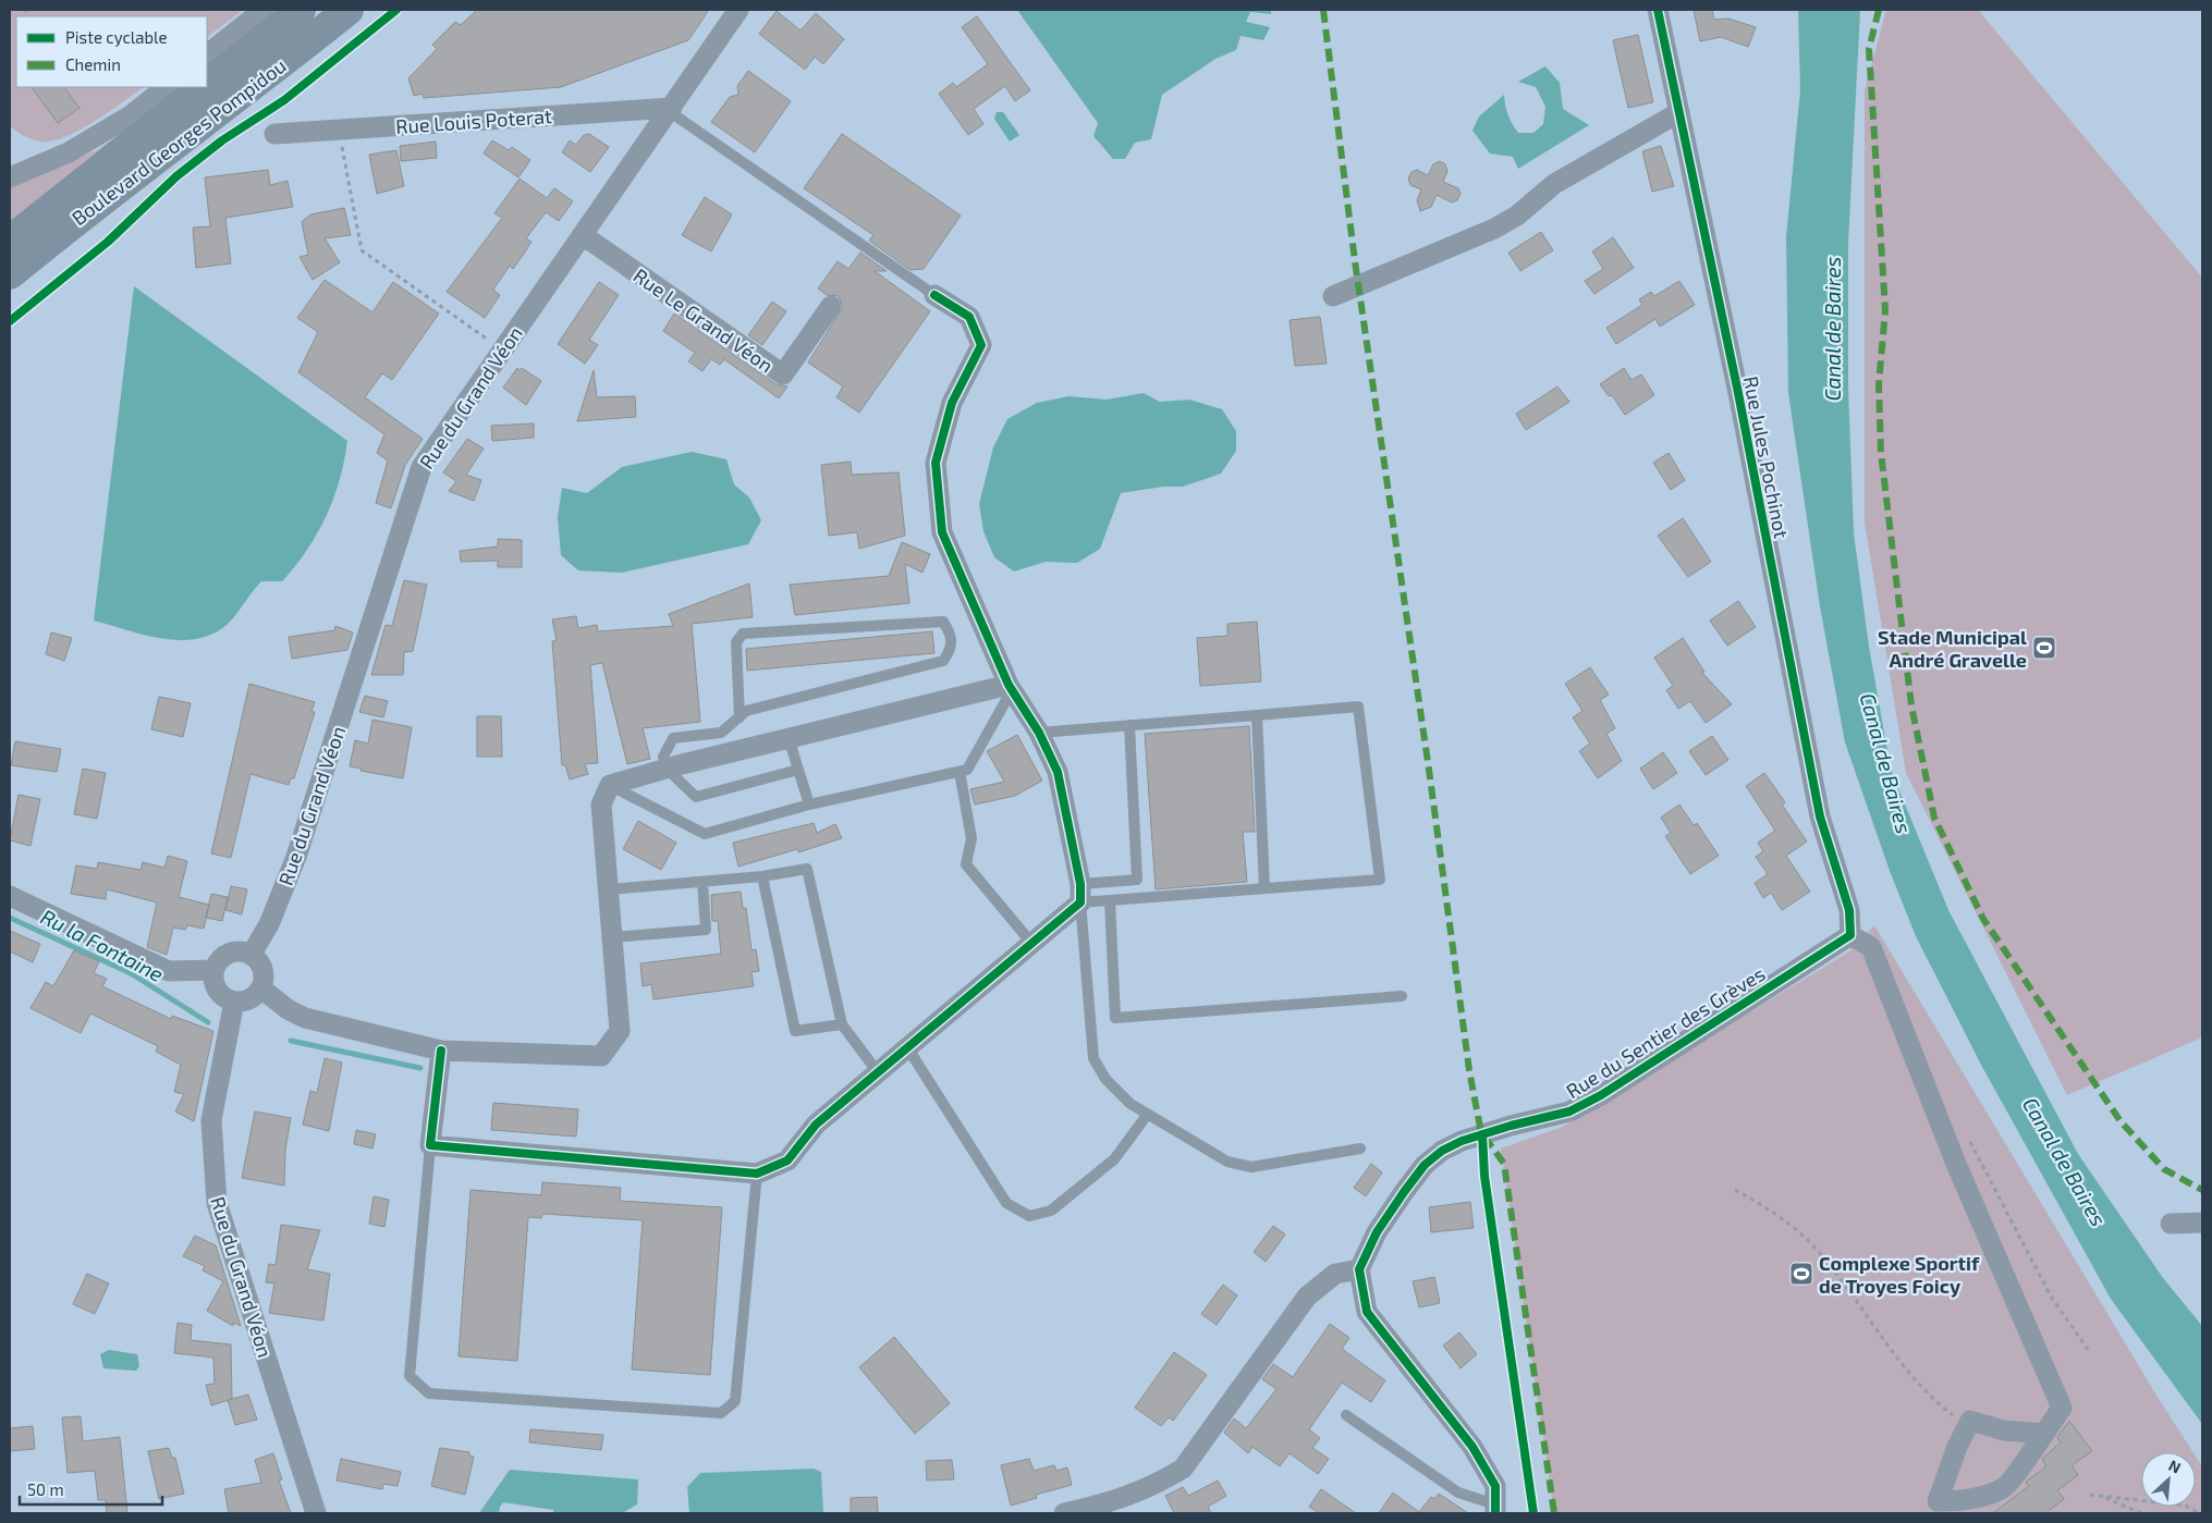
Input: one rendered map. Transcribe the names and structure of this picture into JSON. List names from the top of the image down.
{
  "streets": {
    "main road": ["Boulevard Georges Pompidou"],
    "street": [
      "Rue Louis Poterat",
      "Rue Le Grand Véon",
      "Rue du Grand Véon",
      "Rue Jules Pochinot",
      "Rue du Sentier des Grèves"
    ]
  },
  "crossings": [
    ["Rue Louis Poterat", "Rue du Grand Véon"],
    ["Rue Le Grand Véon", "Rue du Grand Véon"],
    ["Rue Jules Pochinot", "Rue du Sentier des Grèves"]
  ],
  "water": ["Canal de Baires", "Ru la Fontaine"],
  "places": {
    "sports": ["Stade Municipal André Gravelle", "Complexe Sportif de Troyes Foicy"]
  },
  "legend": ["Piste cyclable", "Chemin"],
  "scale_bar": "50 m",
  "north": "top right"
}
